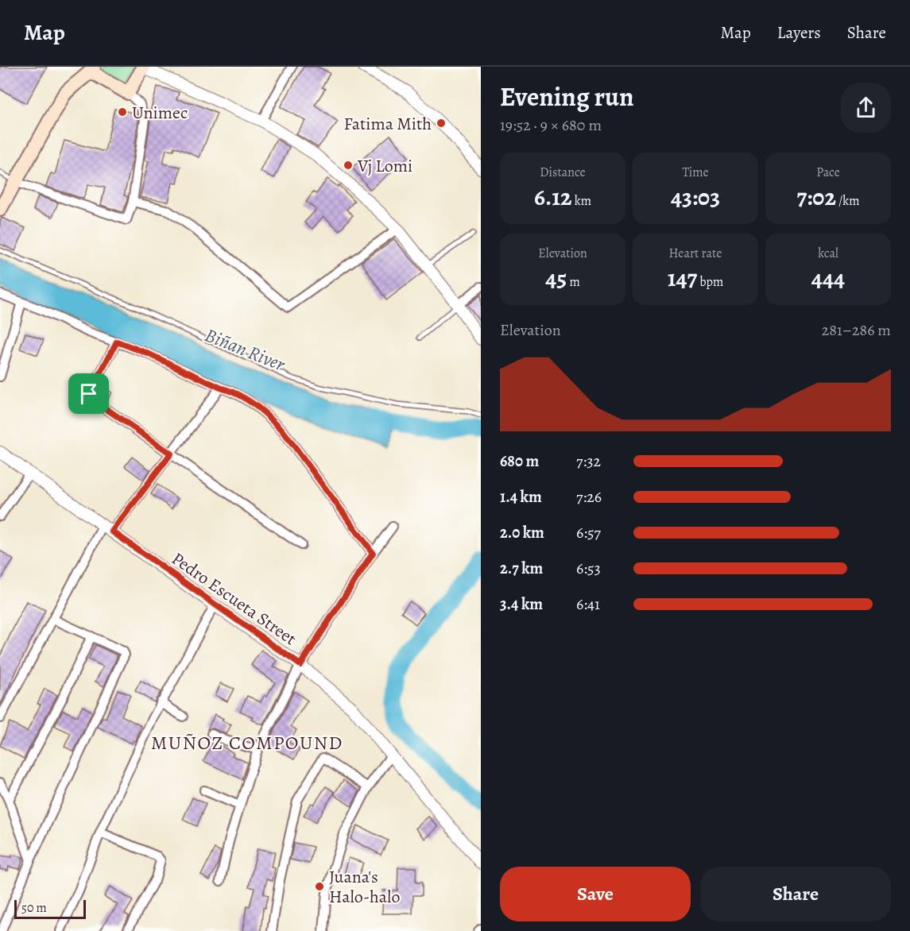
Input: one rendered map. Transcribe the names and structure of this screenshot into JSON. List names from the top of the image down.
{
  "streets": {
    "street": ["Pedro Escueta Street"]
  },
  "districts": ["MUÑOZ COMPOUND"],
  "water": ["Biñan River"],
  "places": [
    "Unimec",
    "Fatima Mith",
    "Vj Lomi",
    "Juana's Halo-halo"
  ],
  "scale_bar": "50 m",
  "page": {
    "header": "Map",
    "nav": ["Map", "Layers", "Share"],
    "heading": ["Evening run", "19:52 · 9 × 680 m"],
    "stats": [
      ["Distance", "6.12 km"],
      ["Time", "43:03"],
      ["Pace", "7:02 /km"],
      ["Elevation", "45 m"],
      ["Heart rate", "147 bpm"],
      ["kcal", "444"]
    ],
    "chart": ["Elevation", "281–286 m"],
    "list": [
      {
        "name": "680 m",
        "note": "7:32"
      },
      {
        "name": "1.4 km",
        "note": "7:26"
      },
      {
        "name": "2.0 km",
        "note": "6:57"
      },
      {
        "name": "2.7 km",
        "note": "6:53"
      },
      {
        "name": "3.4 km",
        "note": "6:41"
      }
    ],
    "buttons": ["Save", "Share"],
    "scale": "50 m"
  }
}
